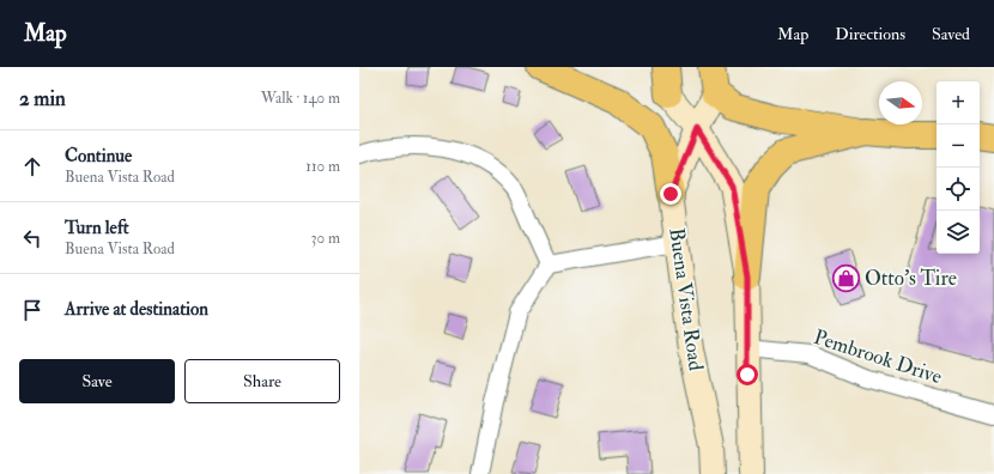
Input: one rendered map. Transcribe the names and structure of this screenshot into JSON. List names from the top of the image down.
{
  "streets": {
    "main road": ["Buena Vista Road"],
    "street": ["Pembrook Drive"]
  },
  "places": {
    "shop": ["Otto's Tire"]
  },
  "north": "right",
  "page": {
    "header": "Map",
    "nav": ["Map", "Directions", "Saved"],
    "heading": ["2 min", "Walk · 140 m"],
    "map_buttons": ["+", "−"],
    "list": [
      ["Continue", "Buena Vista Road", "110 m"],
      ["Turn left", "Buena Vista Road", "30 m"],
      "Arrive at destination"
    ],
    "buttons": ["Save", "Share"]
  }
}
